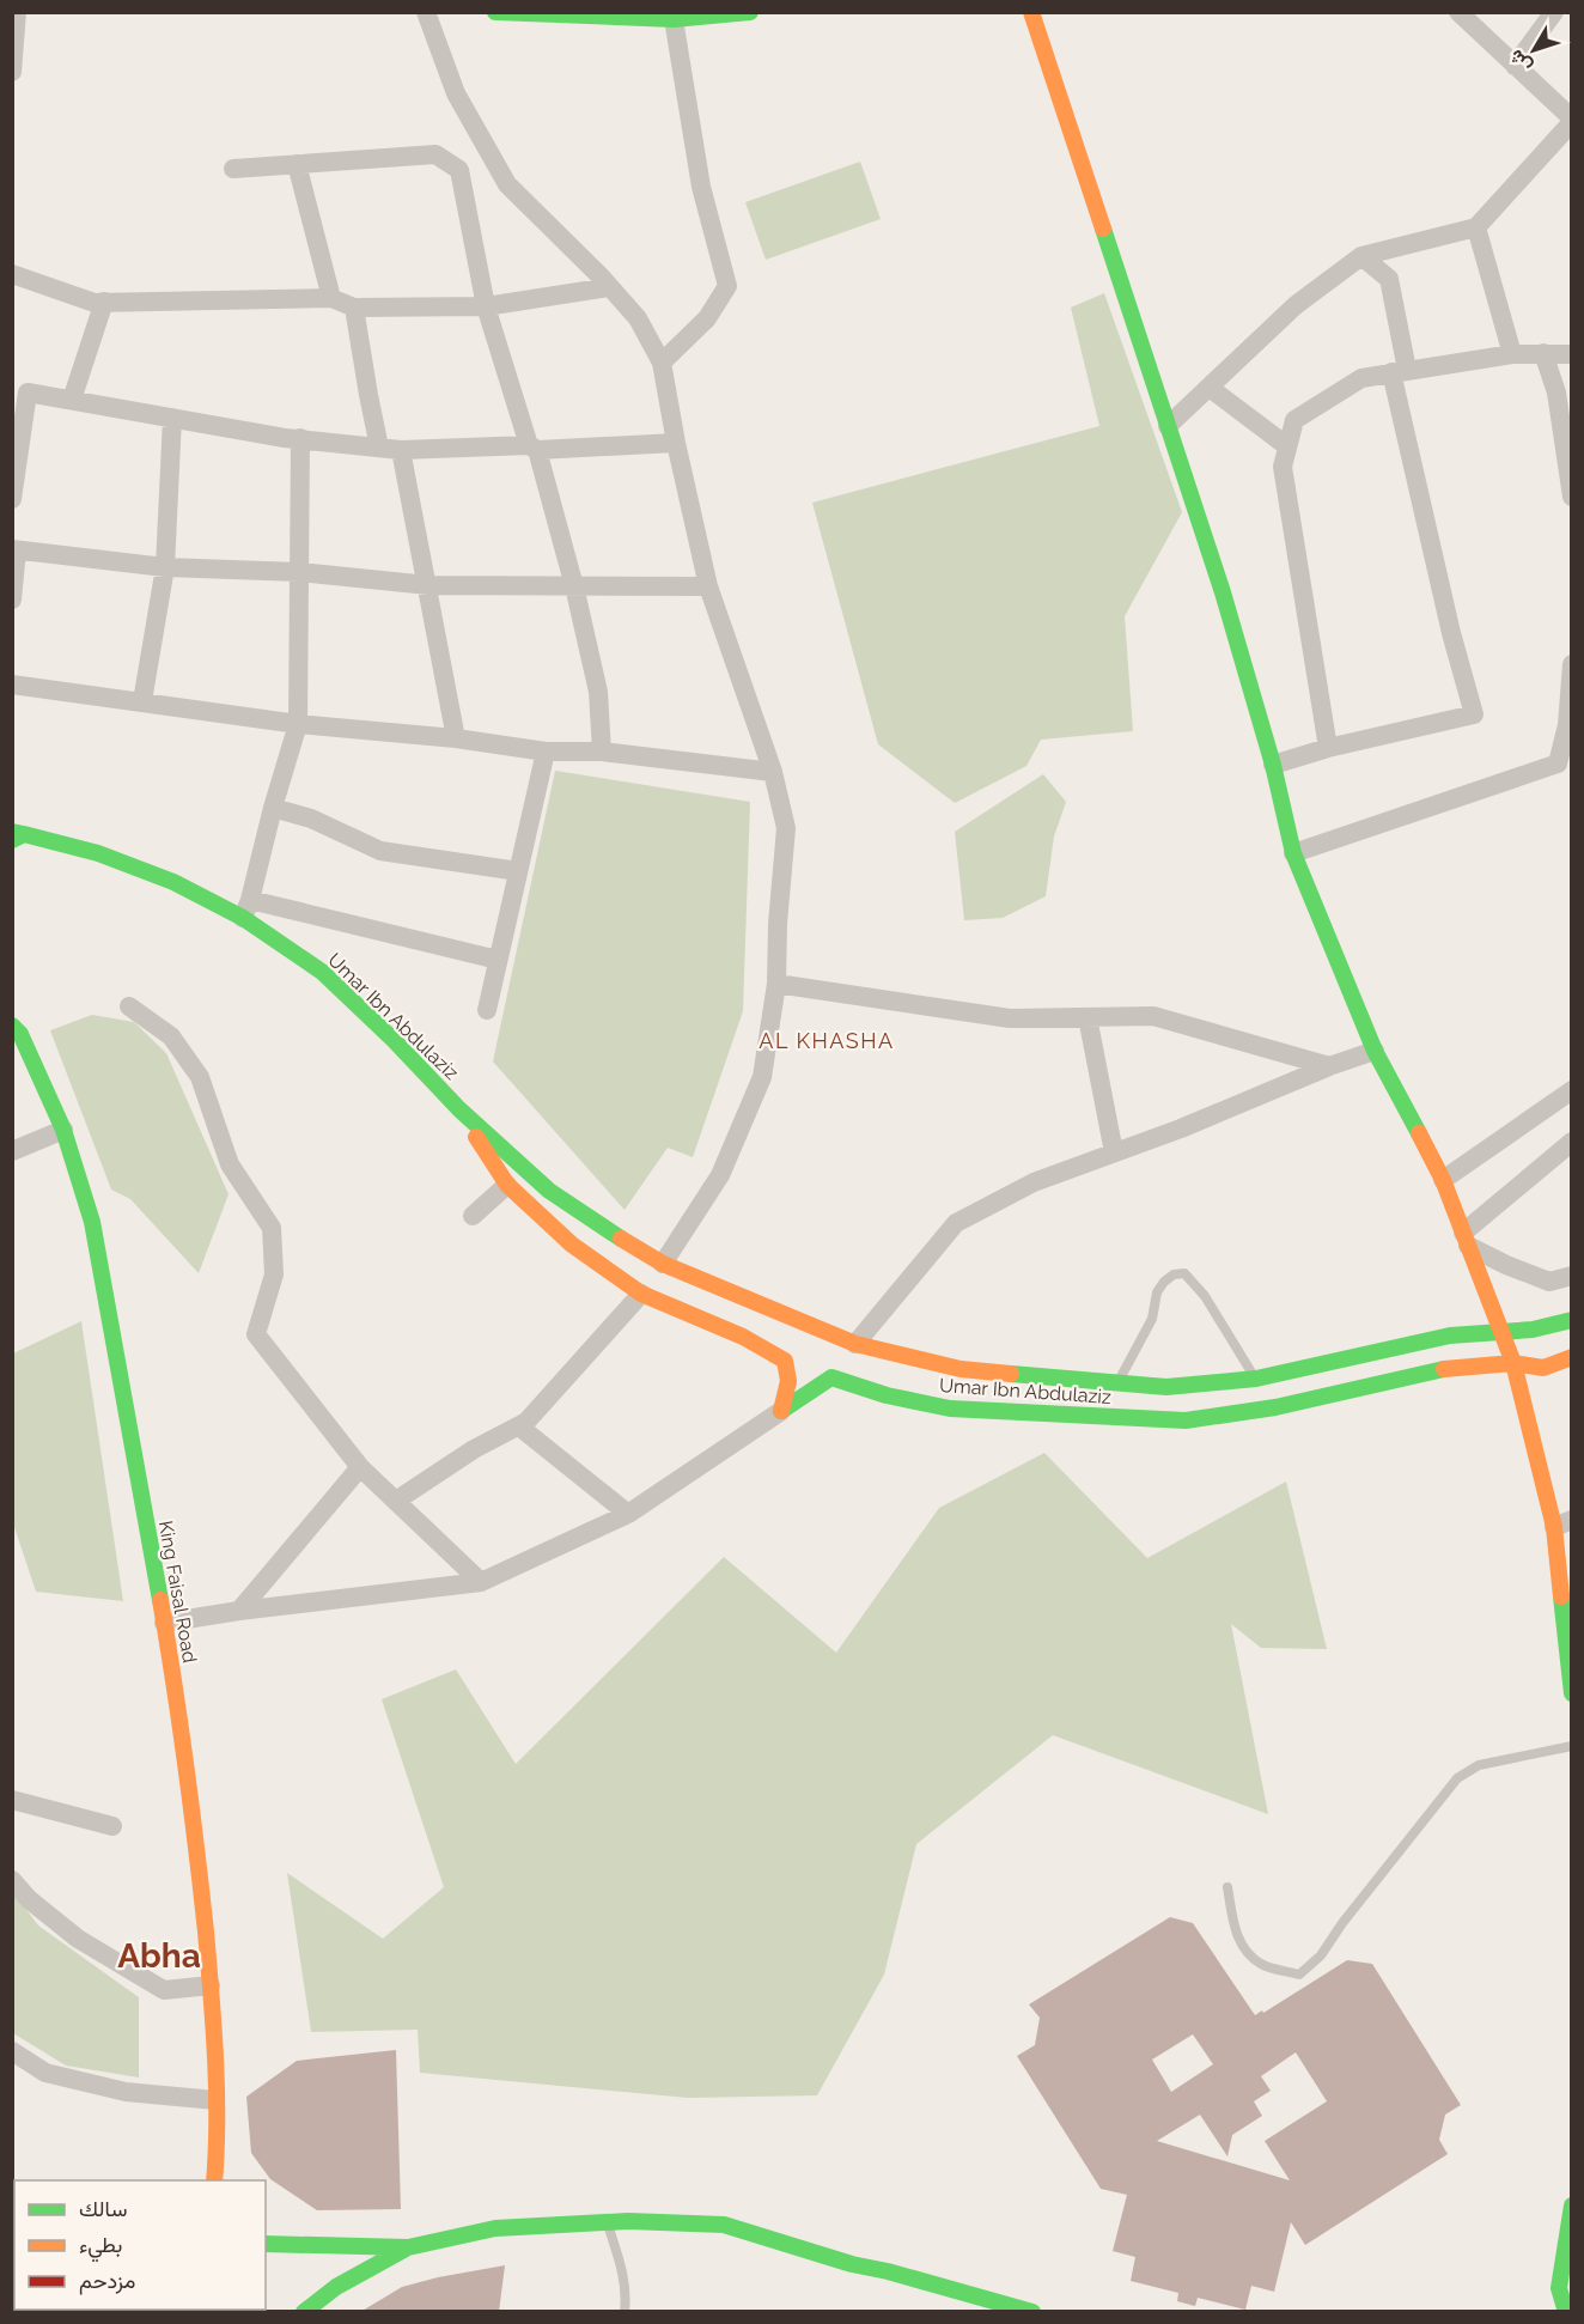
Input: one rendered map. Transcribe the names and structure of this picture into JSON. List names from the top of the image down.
{
  "streets": {
    "street": ["Umar Ibn Abdulaziz", "King Faisal Road"]
  },
  "districts": ["AL KHASHA", "Abha"],
  "legend": ["سالك", "بطيء", "مزدحم"],
  "north": "bottom left"
}
